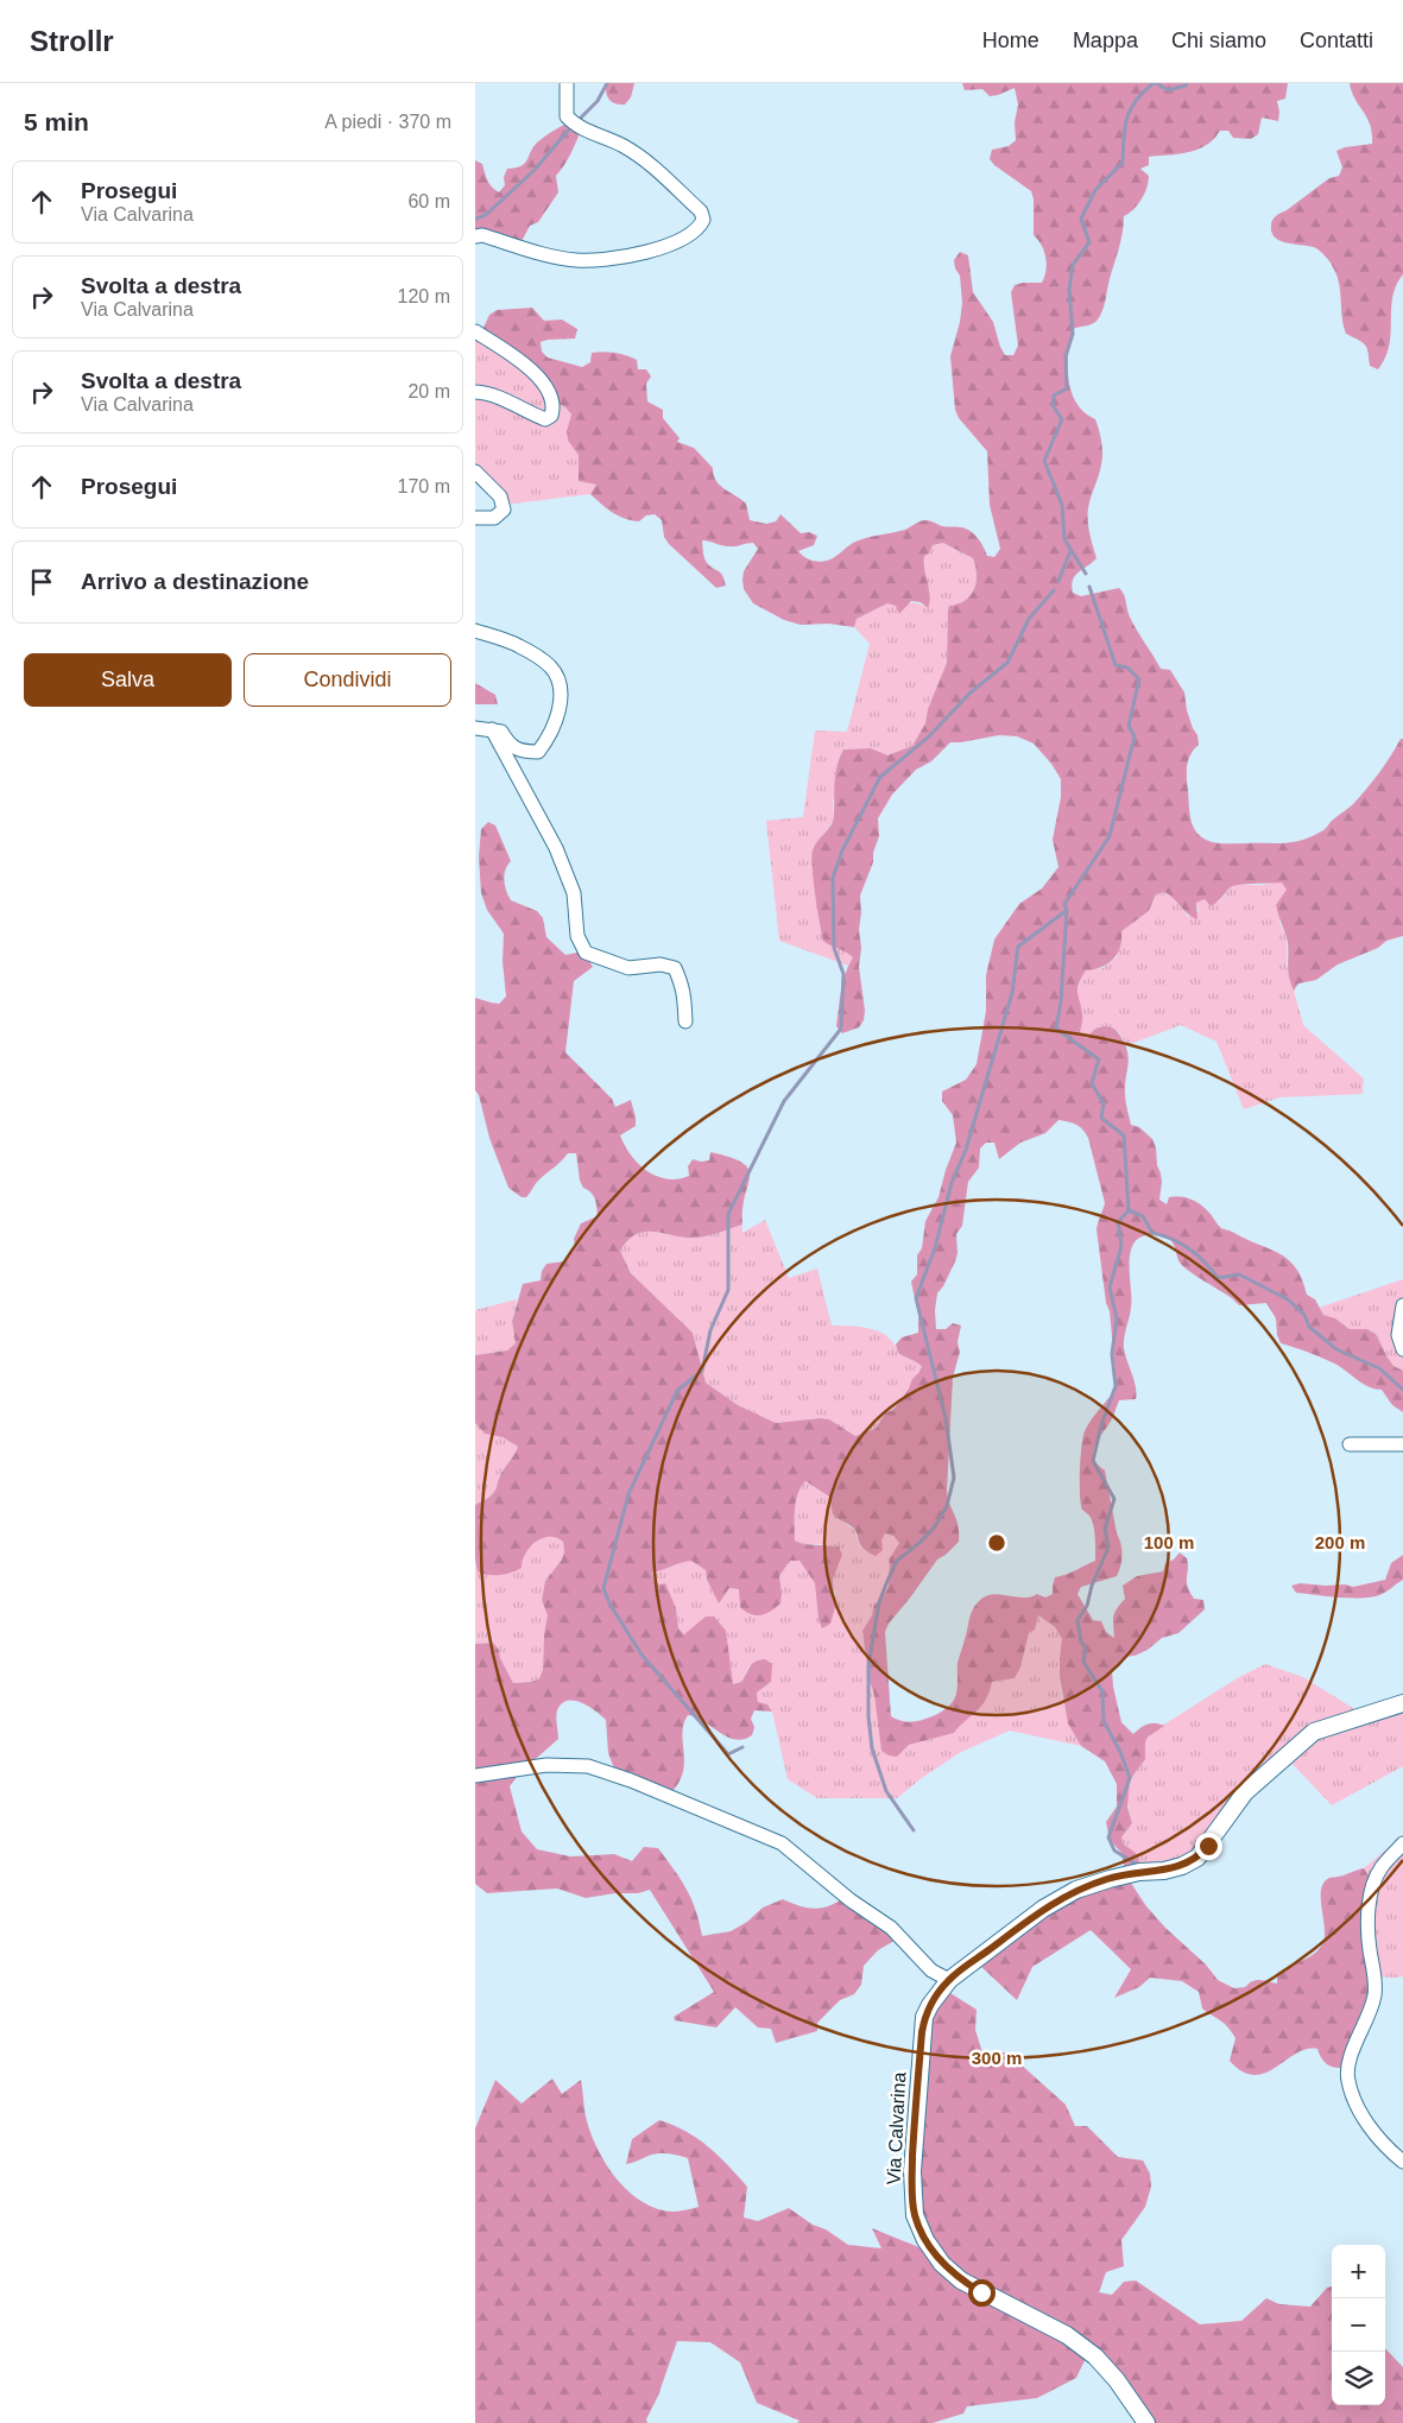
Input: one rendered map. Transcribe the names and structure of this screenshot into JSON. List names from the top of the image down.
{
  "streets": {
    "street": ["Via Calvarina"]
  },
  "page": {
    "header": "Strollr",
    "nav": [
      "Home",
      "Mappa",
      "Chi siamo",
      "Contatti"
    ],
    "heading": ["5 min", "A piedi · 370 m"],
    "list": [
      ["Prosegui", "Via Calvarina", "60 m"],
      ["Svolta a destra", "Via Calvarina", "120 m"],
      ["Svolta a destra", "Via Calvarina", "20 m"],
      ["Prosegui", "170 m"],
      "Arrivo a destinazione"
    ],
    "buttons": ["Salva", "Condividi"],
    "map_buttons": ["+", "−"]
  },
  "rings": ["100 m", "200 m", "300 m"]
}
